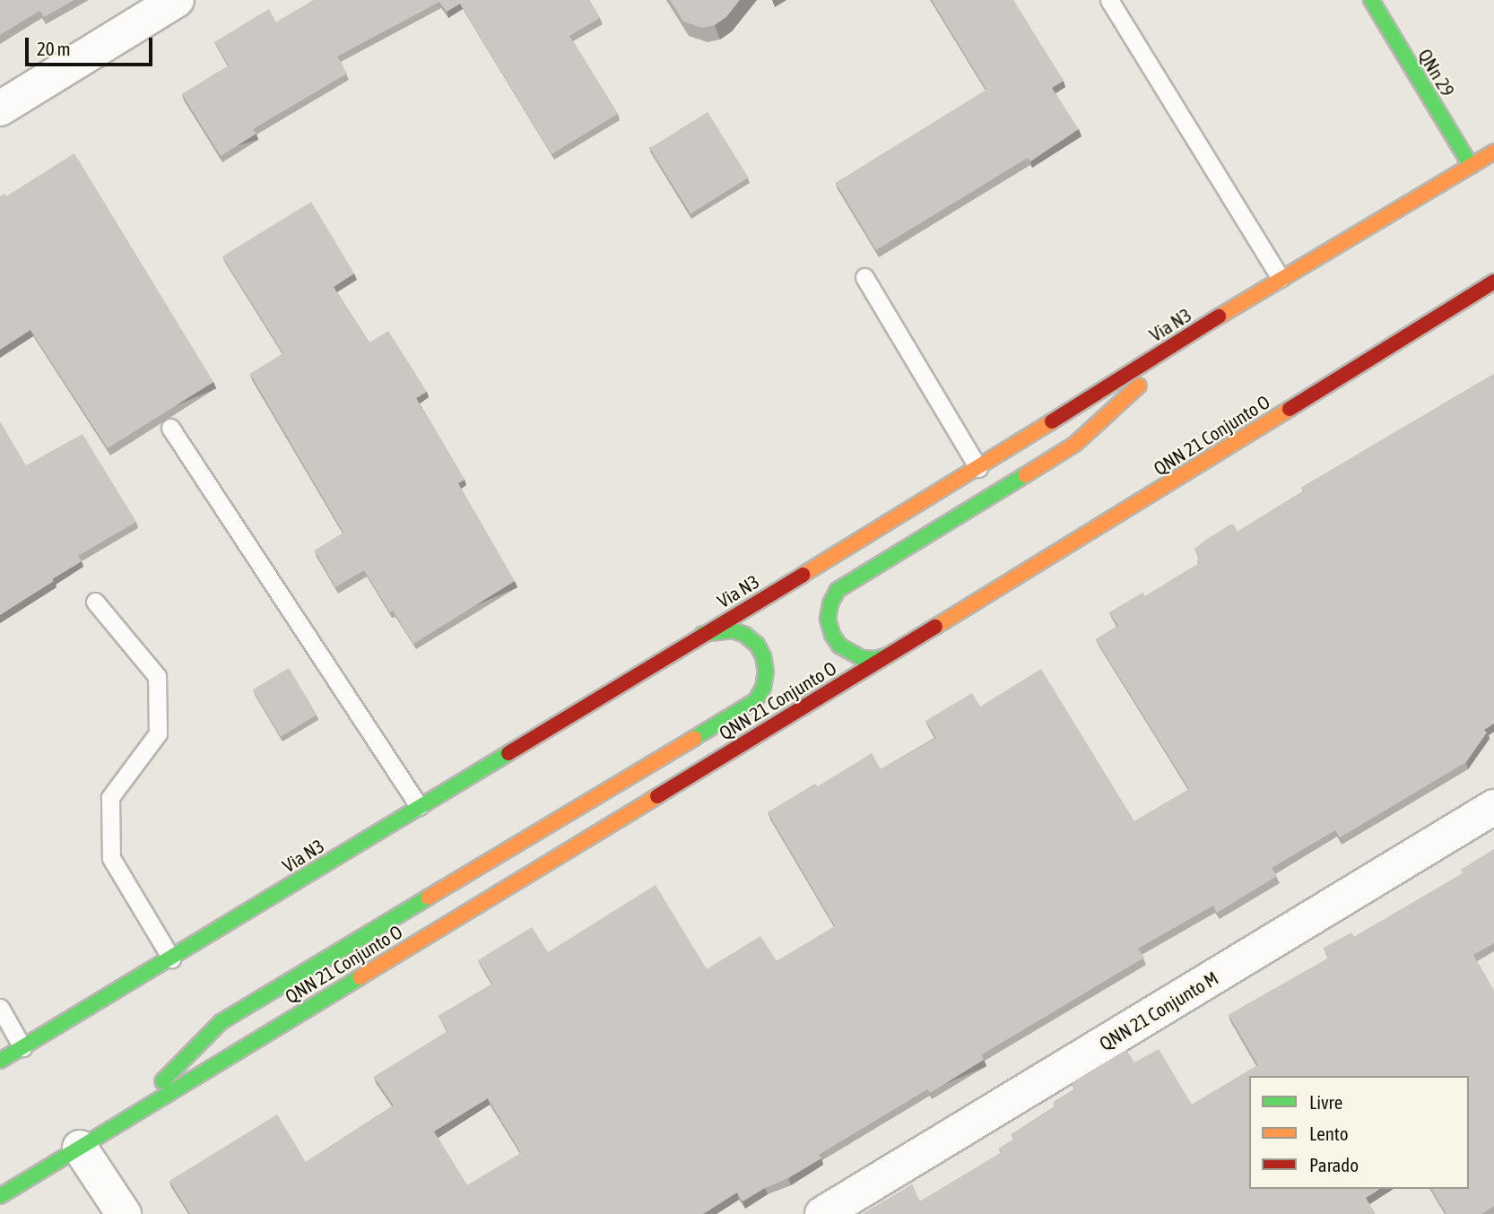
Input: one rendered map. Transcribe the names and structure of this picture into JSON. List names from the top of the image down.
{
  "streets": {
    "main road": ["QNn 29", "Via N3", "QNN 21 Conjunto O"],
    "street": ["QNN 21 Conjunto M"]
  },
  "crossings": [
    ["QNn 29", "Via N3"]
  ],
  "legend": ["Livre", "Lento", "Parado"],
  "scale_bar": "20 m"
}
